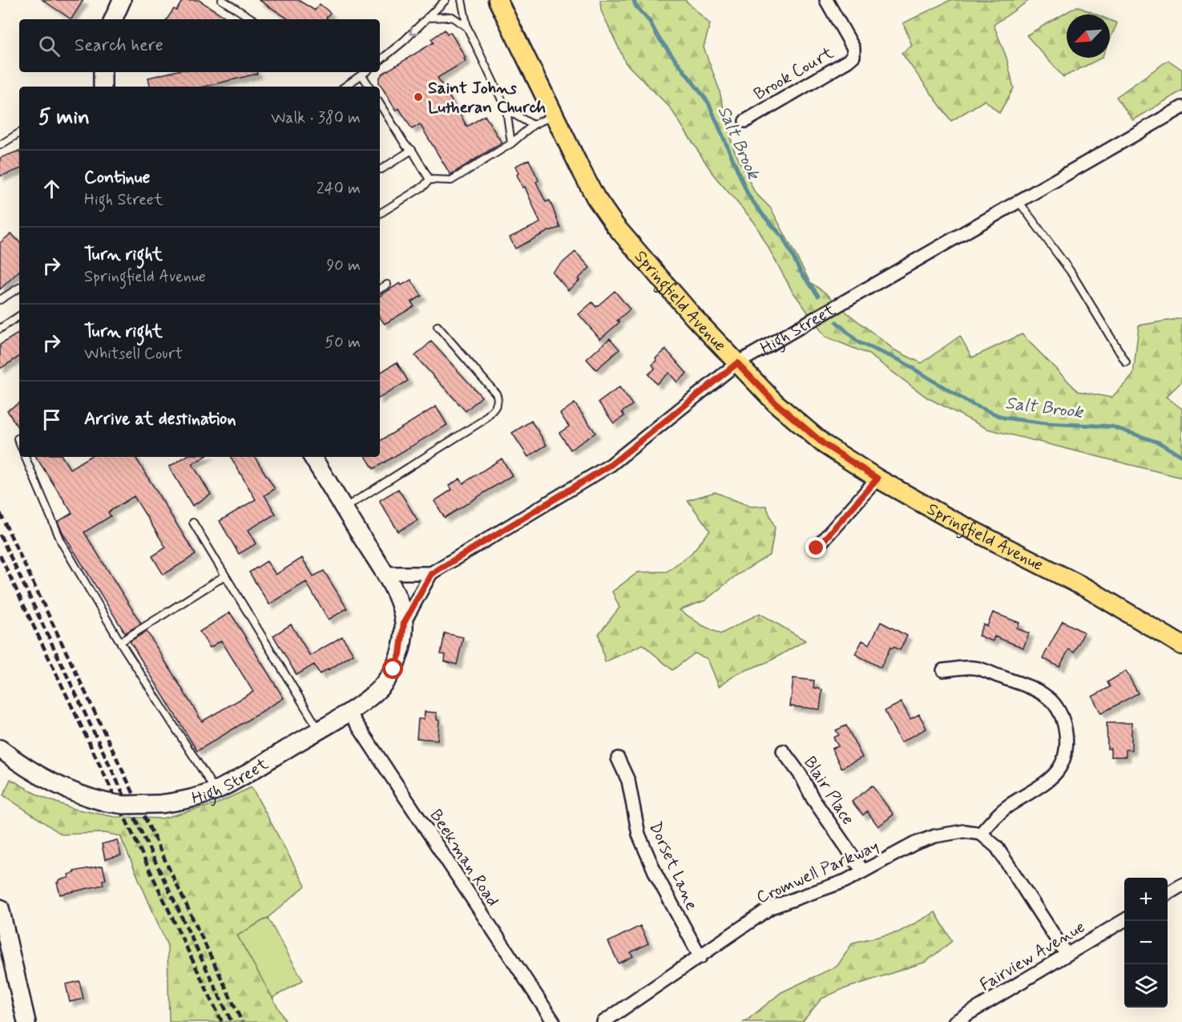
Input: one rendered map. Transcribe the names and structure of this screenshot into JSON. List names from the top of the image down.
{
  "streets": {
    "main road": ["Springfield Avenue"],
    "street": [
      "Brook Court",
      "High Street",
      "Blair Place",
      "Beekman Road",
      "Dorset Lane",
      "Cromwell Parkway",
      "Fairview Avenue"
    ]
  },
  "crossings": [
    ["Springfield Avenue", "High Street"],
    ["High Street", "Beekman Road"],
    ["Blair Place", "Cromwell Parkway"],
    ["Dorset Lane", "Cromwell Parkway"]
  ],
  "water": ["Salt Brook"],
  "places": ["Saint Johns Lutheran Church"],
  "north": "bottom left",
  "page": {
    "search": "Search here",
    "heading": ["5 min", "Walk · 380 m"],
    "list": [
      ["Continue", "High Street", "240 m"],
      ["Turn right", "Springfield Avenue", "90 m"],
      ["Turn right", "Whitsell Court", "50 m"],
      "Arrive at destination"
    ],
    "map_buttons": ["+", "−"]
  }
}
